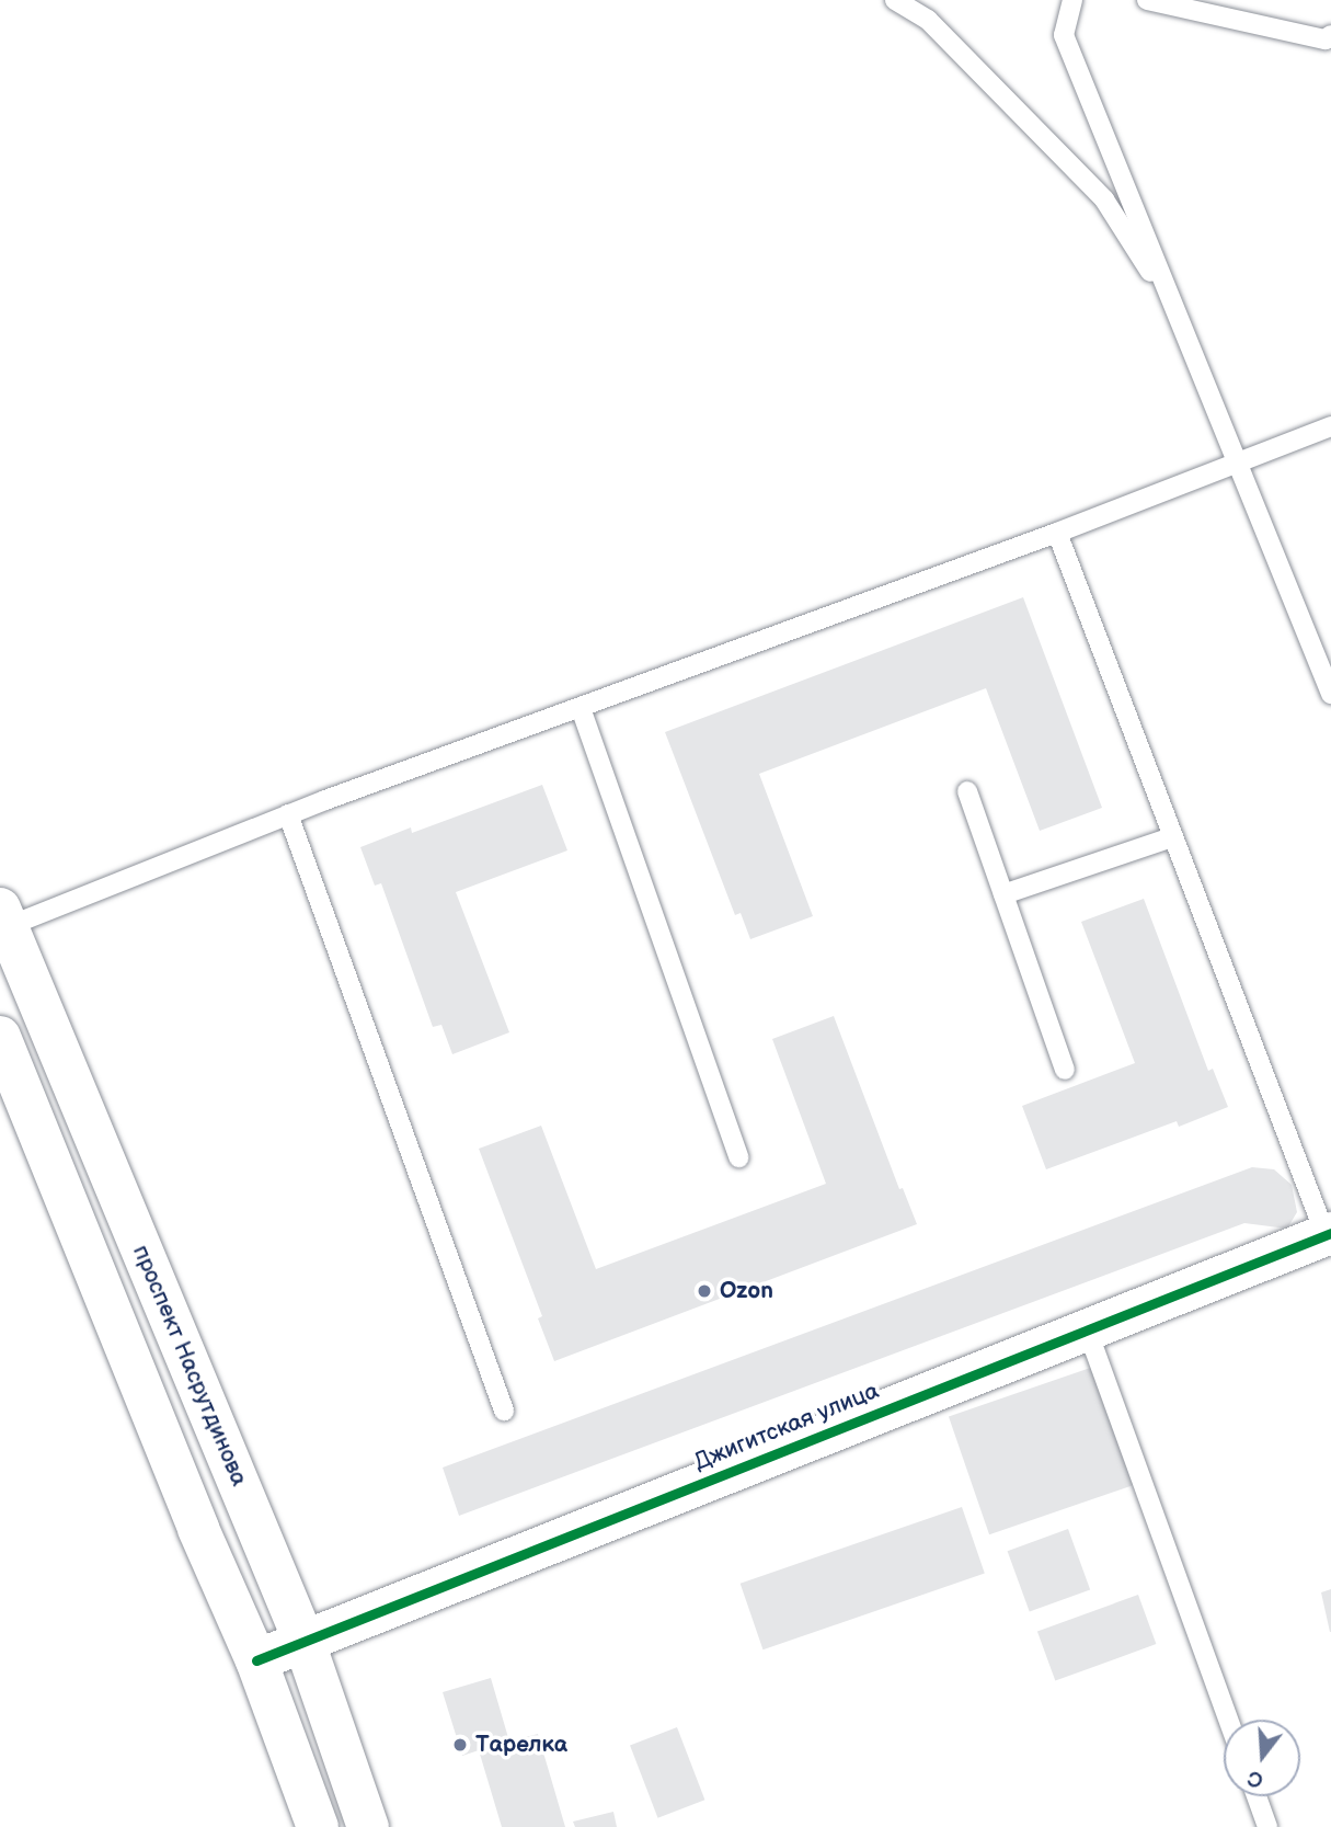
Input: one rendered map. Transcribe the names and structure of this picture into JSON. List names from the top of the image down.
{
  "streets": {
    "main road": ["проспект Насрутдинова", "Джигитская улица"]
  },
  "crossings": [
    ["проспект Насрутдинова", "Джигитская улица"]
  ],
  "places": ["Ozon", "Тарелка"],
  "north": "bottom"
}
